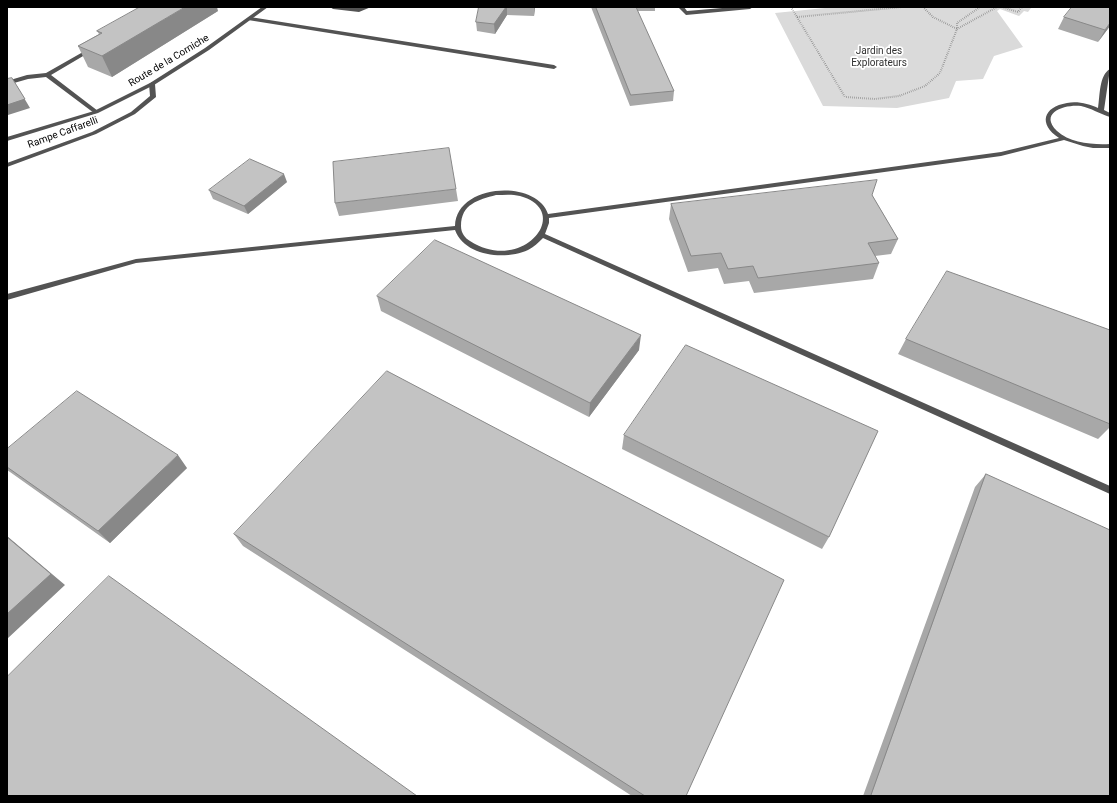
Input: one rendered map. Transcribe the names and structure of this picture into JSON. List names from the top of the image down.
{
  "streets": {
    "street": ["Route de la Corniche", "Rampe Caffarelli"]
  },
  "crossings": [
    ["Route de la Corniche", "Rampe Caffarelli"]
  ],
  "parks": ["Jardin des Explorateurs"]
}
